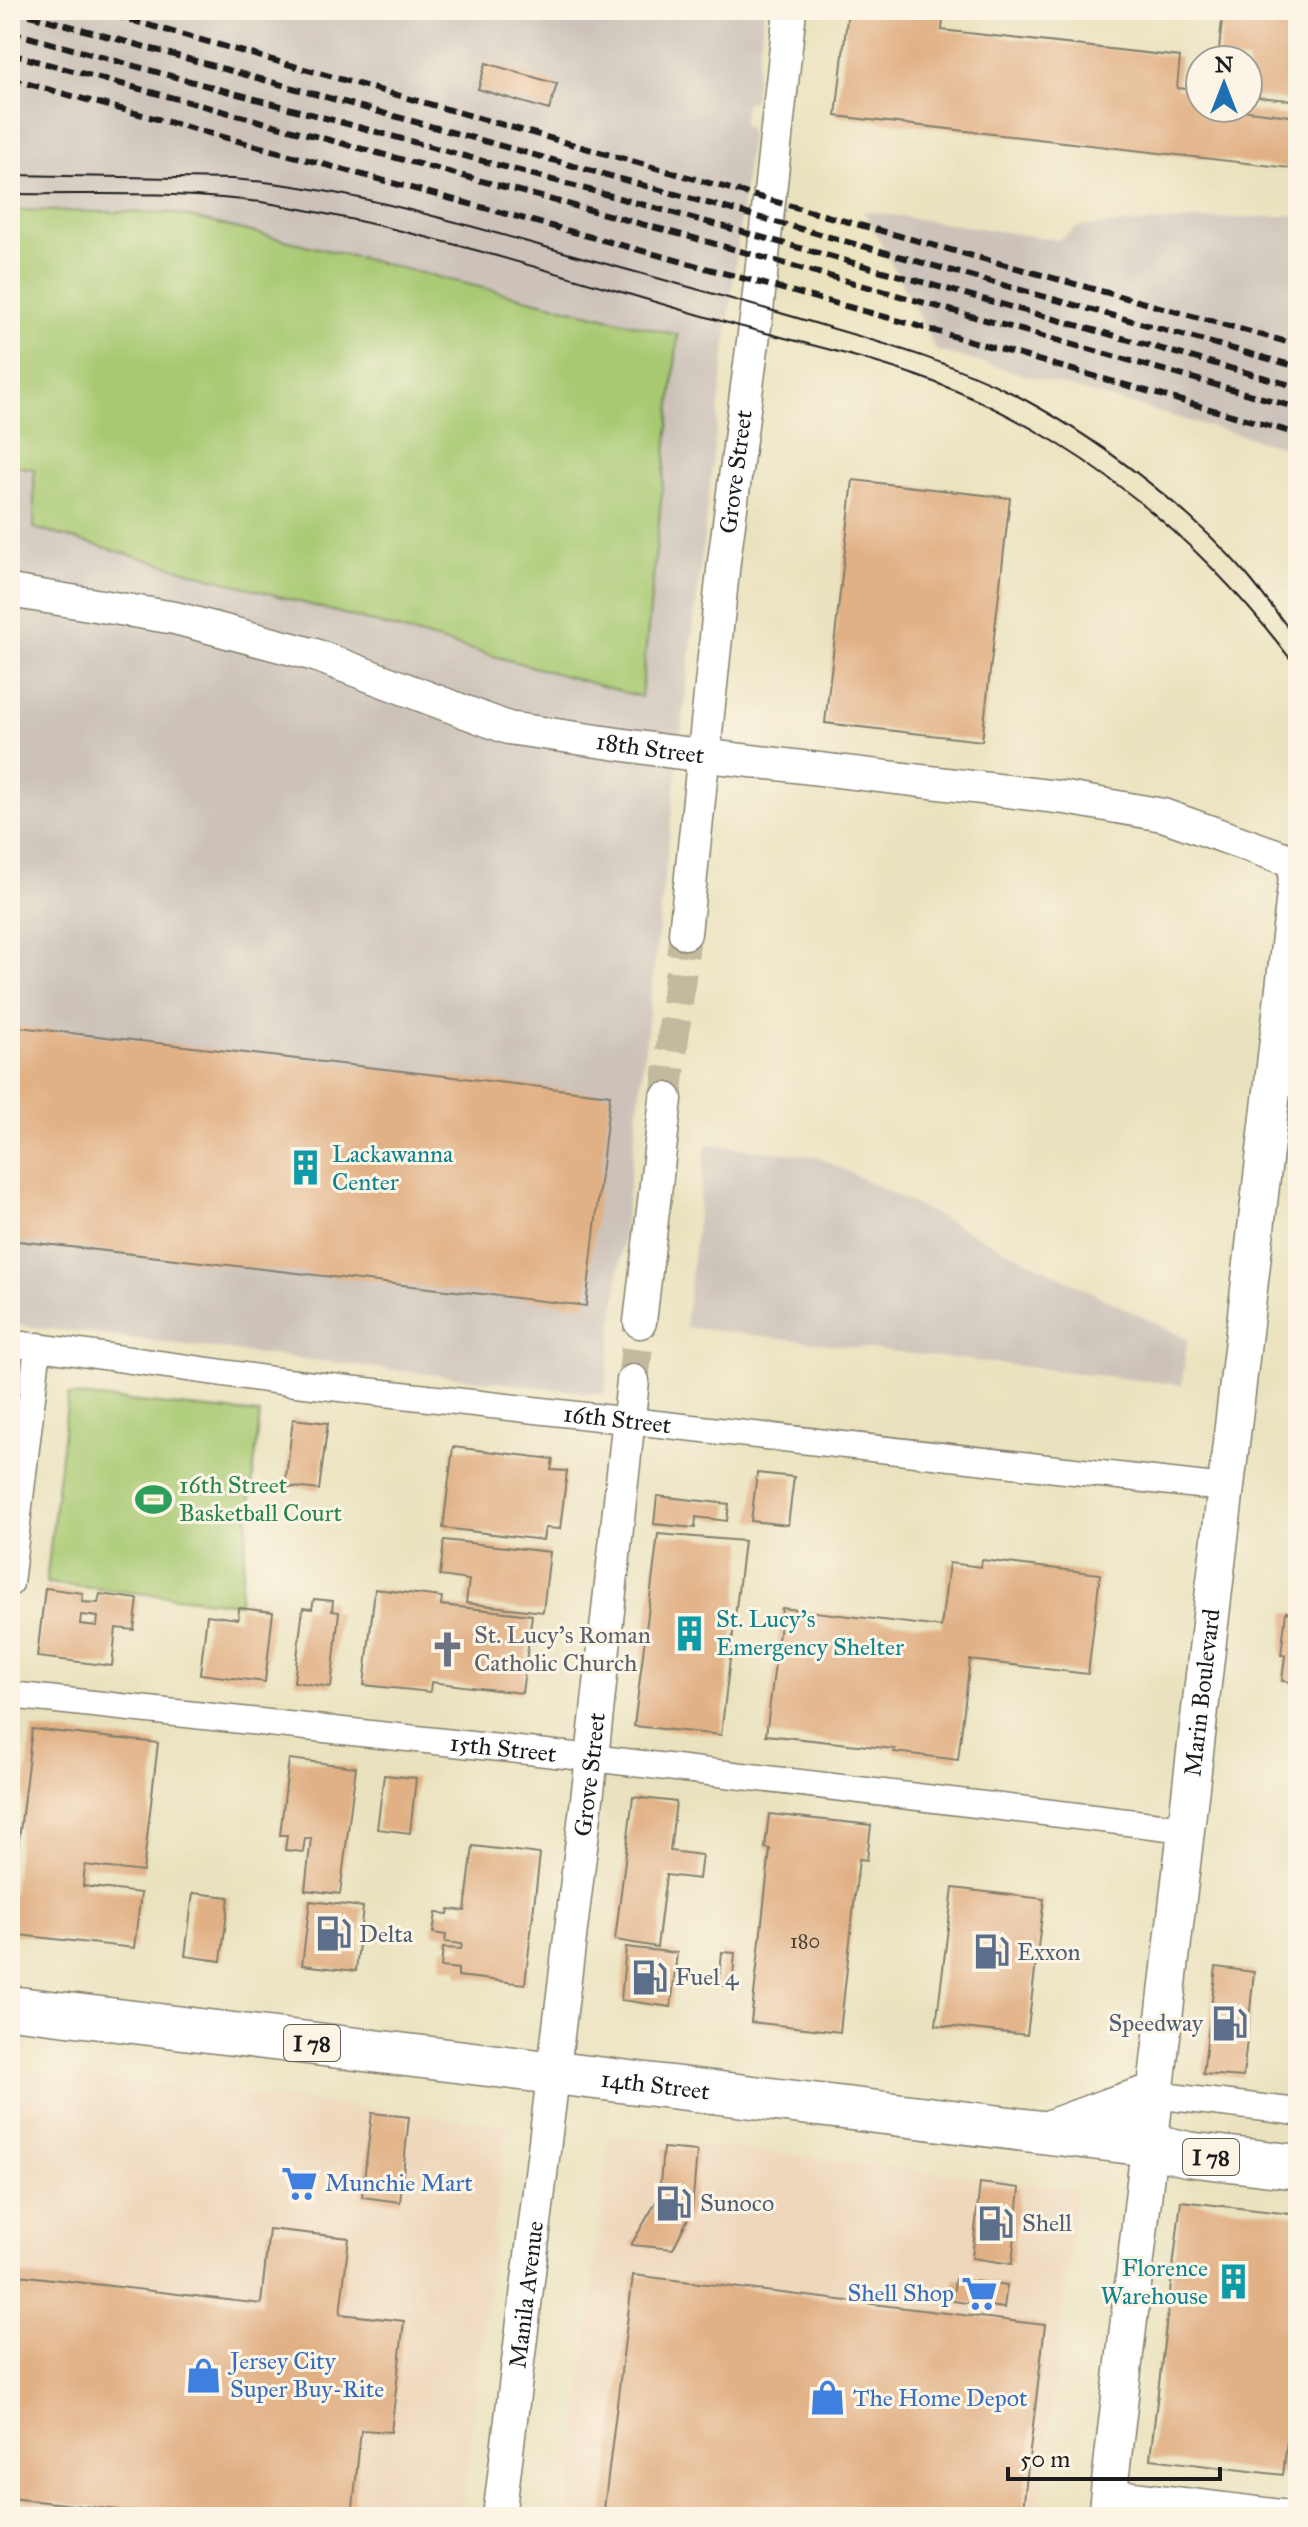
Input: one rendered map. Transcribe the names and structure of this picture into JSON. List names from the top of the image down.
{
  "streets": {
    "highway": ["I 78", "14th Street"],
    "main road": ["Marin Boulevard"],
    "street": [
      "Grove Street",
      "18th Street",
      "16th Street",
      "15th Street",
      "Manila Avenue"
    ]
  },
  "crossings": [
    ["Grove Street", "18th Street"],
    ["Grove Street", "16th Street"],
    ["Grove Street", "15th Street"],
    ["Grove Street", "14th Street"],
    ["Grove Street", "Manila Avenue"],
    ["18th Street", "Marin Boulevard"],
    ["16th Street", "Marin Boulevard"],
    ["Marin Boulevard", "15th Street"],
    ["Marin Boulevard", "14th Street"],
    ["14th Street", "Manila Avenue"]
  ],
  "places": {
    "building": ["Lackawanna Center", "St. Lucy's Emergency Shelter", "Florence Warehouse"],
    "sports": ["16th Street Basketball Court"],
    "church": ["St. Lucy's Roman Catholic Church"],
    "fuel station": [
      "Delta",
      "Exxon",
      "Fuel 4",
      "Speedway",
      "Sunoco",
      "Shell"
    ],
    "supermarket": ["Munchie Mart", "Shell Shop"],
    "shop": ["Jersey City Super Buy-Rite", "The Home Depot"]
  },
  "house_numbers": ["180"],
  "scale_bar": "50 m",
  "north": "top"
}
